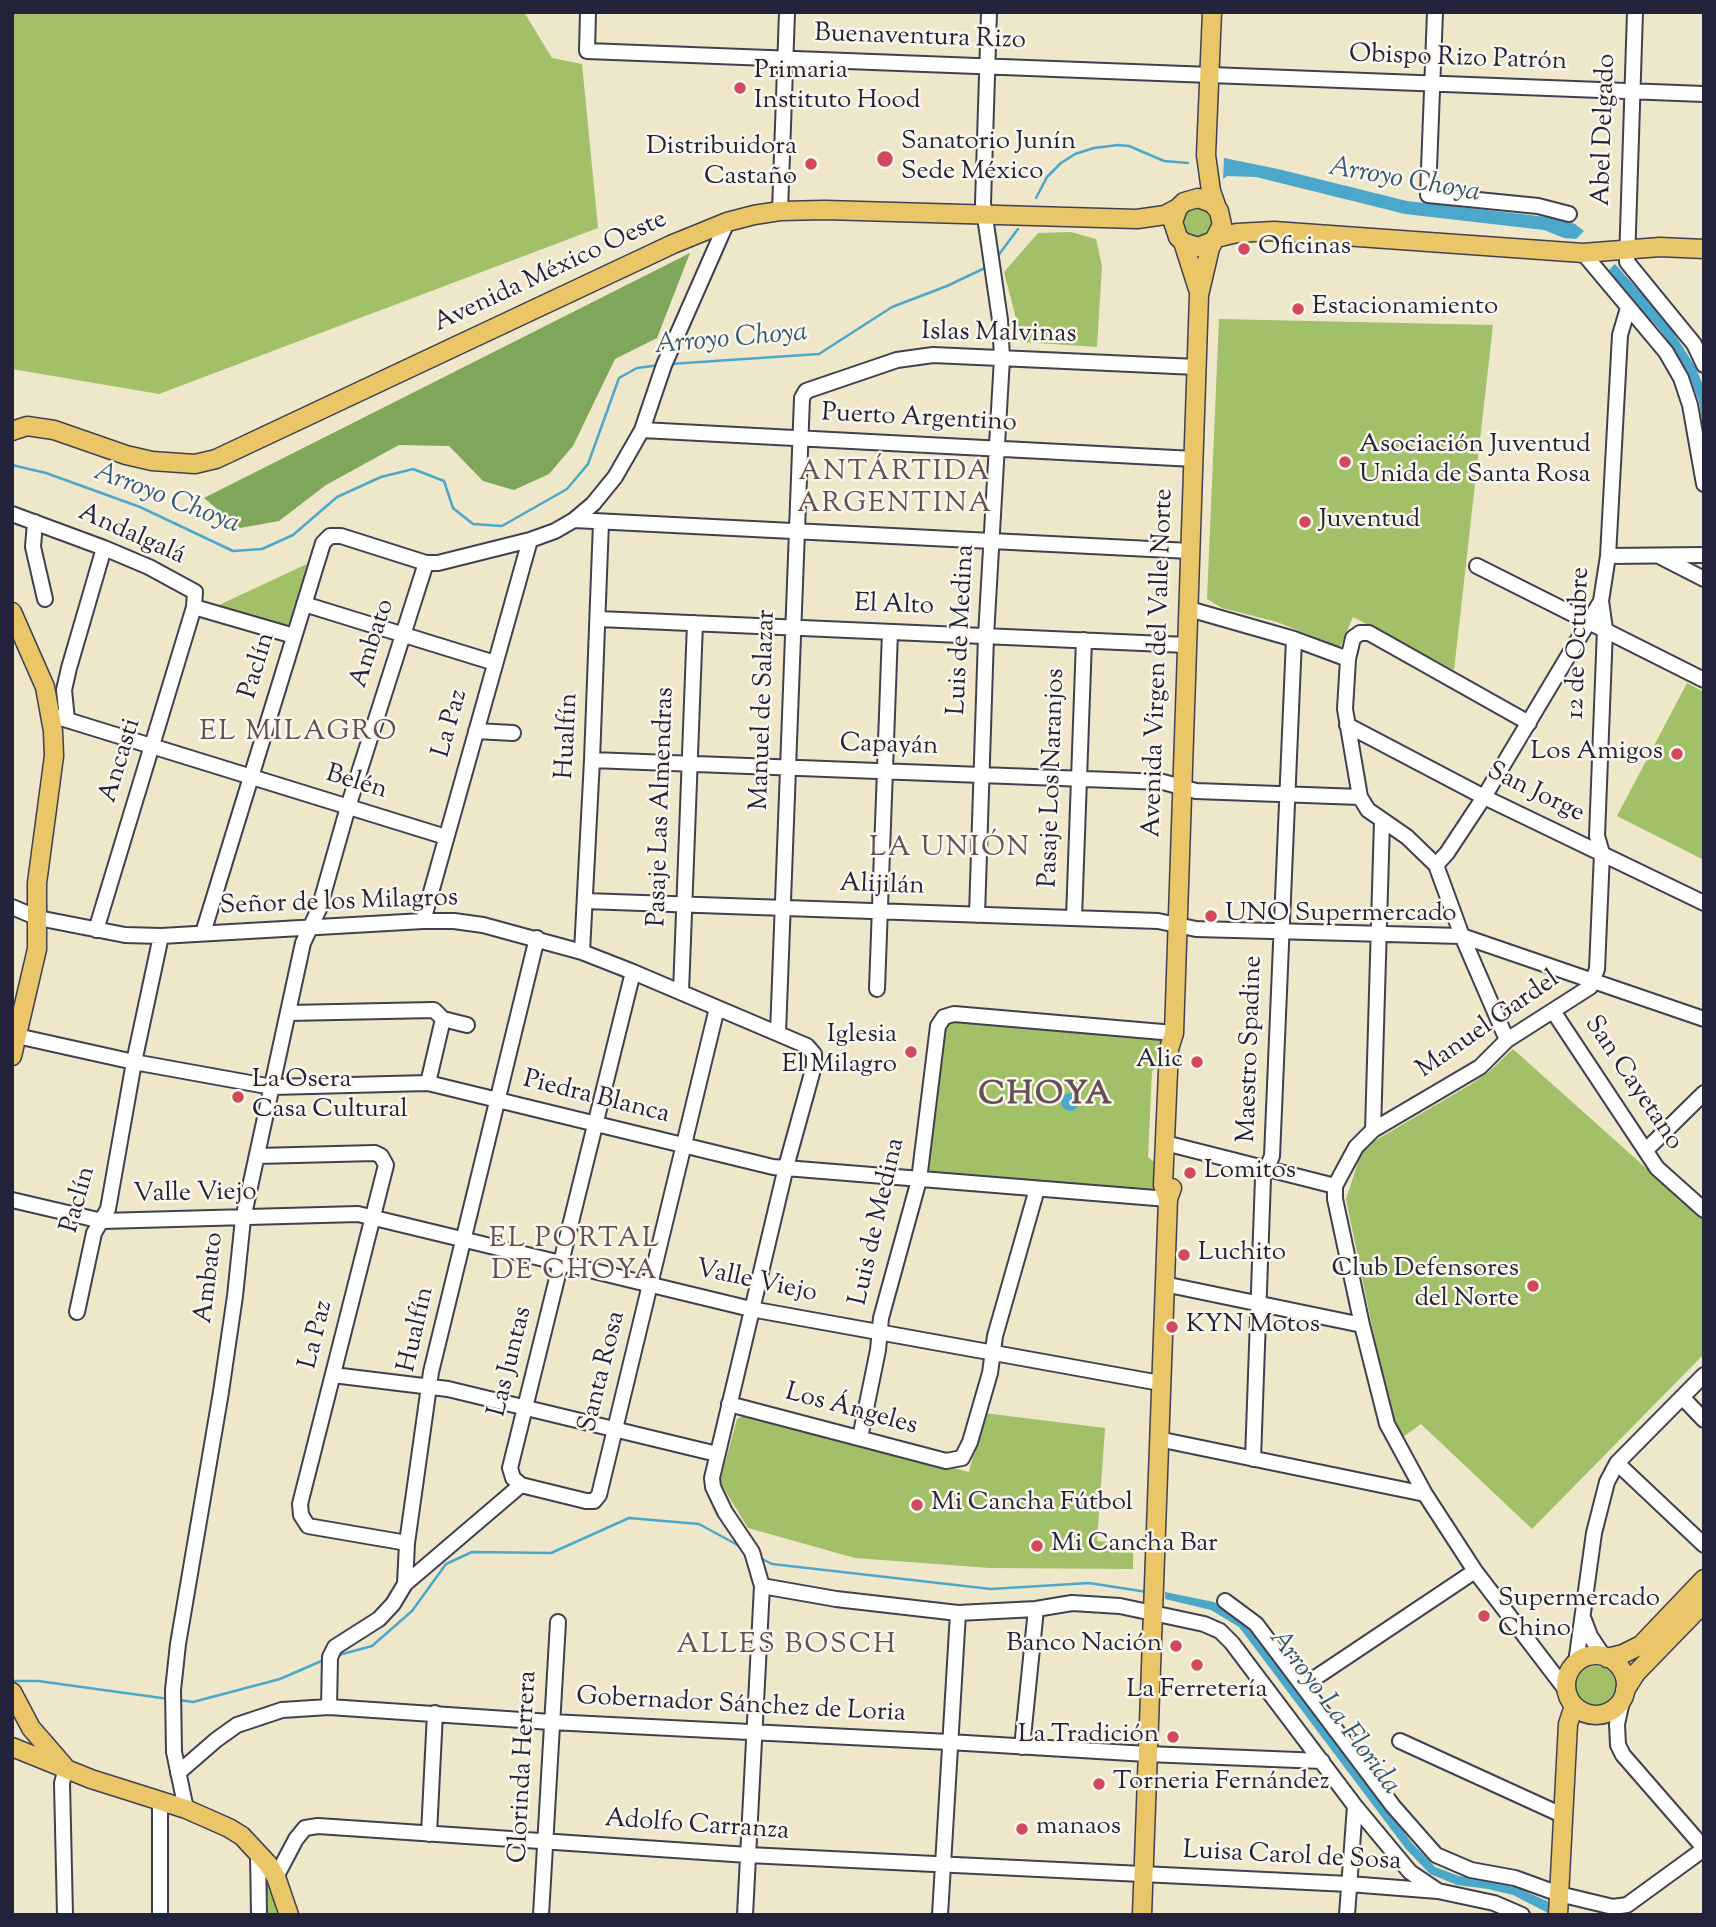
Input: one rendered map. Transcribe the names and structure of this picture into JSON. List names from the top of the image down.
{
  "streets": {
    "main road": ["Avenida México Oeste", "Avenida Virgen del Valle Norte"],
    "street": [
      "Buenaventura Rizo",
      "Obispo Rizo Patrón",
      "Abel Delgado",
      "Islas Malvinas",
      "Puerto Argentino",
      "Andalgalá",
      "El Alto",
      "Luis de Medina",
      "12 de Octubre",
      "Ambato",
      "Paclín",
      "Manuel de Salazar",
      "La Paz",
      "Hualfín",
      "Capayán",
      "Ancasti",
      "Pasaje Los Naranjos",
      "Belén",
      "San Jorge",
      "Pasaje Las Almendras",
      "Alijilán",
      "Señor de los Milagros",
      "Manuel Gardel",
      "Maestro Spadine",
      "San Cayetano",
      "Piedra Blanca",
      "Valle Viejo",
      "Las Juntas",
      "Santa Rosa",
      "Los Ángeles",
      "Gobernador Sánchez de Loria",
      "Clorinda Herrera",
      "Adolfo Carranza",
      "Luisa Carol de Sosa"
    ]
  },
  "crossings": [
    ["Buenaventura Rizo", "Obispo Rizo Patrón"],
    ["Buenaventura Rizo", "Luis de Medina"],
    ["Obispo Rizo Patrón", "Abel Delgado"],
    ["Avenida México Oeste", "Luis de Medina"],
    ["Avenida México Oeste", "Avenida Virgen del Valle Norte"],
    ["Islas Malvinas", "Luis de Medina"],
    ["Islas Malvinas", "Avenida Virgen del Valle Norte"],
    ["Islas Malvinas", "Manuel de Salazar"],
    ["Puerto Argentino", "Luis de Medina"],
    ["Puerto Argentino", "Avenida Virgen del Valle Norte"],
    ["Puerto Argentino", "Manuel de Salazar"],
    ["Andalgalá", "Paclín"],
    ["Andalgalá", "Ancasti"],
    ["El Alto", "Luis de Medina"],
    ["El Alto", "Avenida Virgen del Valle Norte"],
    ["El Alto", "Manuel de Salazar"],
    ["El Alto", "Hualfín"],
    ["El Alto", "Pasaje Los Naranjos"],
    ["El Alto", "Pasaje Las Almendras"],
    ["Luis de Medina", "Avenida Virgen del Valle Norte"],
    ["Luis de Medina", "Capayán"],
    ["Luis de Medina", "Alijilán"],
    ["Luis de Medina", "Piedra Blanca"],
    ["Luis de Medina", "Valle Viejo"],
    ["Luis de Medina", "Los Ángeles"],
    ["12 de Octubre", "San Jorge"],
    ["12 de Octubre", "Alijilán"],
    ["12 de Octubre", "Manuel Gardel"],
    ["Ambato", "Paclín"],
    ["Ambato", "La Paz"],
    ["Ambato", "Belén"],
    ["Ambato", "Señor de los Milagros"],
    ["Ambato", "Piedra Blanca"],
    ["Ambato", "Valle Viejo"],
    ["Ambato", "Gobernador Sánchez de Loria"],
    ["Avenida Virgen del Valle Norte", "Capayán"],
    ["Avenida Virgen del Valle Norte", "Alijilán"],
    ["Avenida Virgen del Valle Norte", "Piedra Blanca"],
    ["Avenida Virgen del Valle Norte", "Valle Viejo"],
    ["Avenida Virgen del Valle Norte", "Gobernador Sánchez de Loria"],
    ["Avenida Virgen del Valle Norte", "Adolfo Carranza"],
    ["Avenida Virgen del Valle Norte", "Luisa Carol de Sosa"],
    ["Paclín", "Belén"],
    ["Paclín", "Señor de los Milagros"],
    ["Paclín", "Piedra Blanca"],
    ["Paclín", "Valle Viejo"],
    ["Manuel de Salazar", "Capayán"],
    ["Manuel de Salazar", "Alijilán"],
    ["Manuel de Salazar", "Señor de los Milagros"],
    ["La Paz", "Hualfín"],
    ["La Paz", "Belén"],
    ["La Paz", "Señor de los Milagros"],
    ["La Paz", "Valle Viejo"],
    ["Hualfín", "Capayán"],
    ["Hualfín", "Alijilán"],
    ["Hualfín", "Señor de los Milagros"],
    ["Hualfín", "Piedra Blanca"],
    ["Hualfín", "Valle Viejo"],
    ["Capayán", "Pasaje Los Naranjos"],
    ["Capayán", "Pasaje Las Almendras"],
    ["Capayán", "Maestro Spadine"],
    ["Ancasti", "Belén"],
    ["Ancasti", "Señor de los Milagros"],
    ["Pasaje Los Naranjos", "Alijilán"],
    ["Pasaje Las Almendras", "Alijilán"],
    ["Pasaje Las Almendras", "Señor de los Milagros"],
    ["Alijilán", "Manuel Gardel"],
    ["Alijilán", "Maestro Spadine"],
    ["Señor de los Milagros", "Piedra Blanca"],
    ["Señor de los Milagros", "Las Juntas"],
    ["Señor de los Milagros", "Santa Rosa"],
    ["Manuel Gardel", "San Cayetano"],
    ["Piedra Blanca", "Las Juntas"],
    ["Piedra Blanca", "Santa Rosa"],
    ["Valle Viejo", "Las Juntas"],
    ["Valle Viejo", "Santa Rosa"],
    ["Valle Viejo", "Los Ángeles"],
    ["Las Juntas", "Santa Rosa"],
    ["Gobernador Sánchez de Loria", "Clorinda Herrera"],
    ["Clorinda Herrera", "Adolfo Carranza"],
    ["Adolfo Carranza", "Luisa Carol de Sosa"]
  ],
  "districts": [
    "ANTÁRTIDA ARGENTINA",
    "EL MILAGRO",
    "LA UNIÓN",
    "CHOYA",
    "EL PORTAL DE CHOYA",
    "ALLES BOSCH"
  ],
  "water": ["Arroyo Choya", "Arroyo La Florida"],
  "places": [
    "Primaria Instituto Hood",
    "Sanatorio Junín Sede México",
    "Distribuidora Castaño",
    "Oficinas",
    "Estacionamiento",
    "Asociación Juventud Unida de Santa Rosa",
    "Juventud",
    "Los Amigos",
    "UNO Supermercado",
    "Iglesia El Milagro",
    "Alic",
    "La Osera Casa Cultural",
    "Lomitos",
    "Luchito",
    "Club Defensores del Norte",
    "KYN Motos",
    "Mi Cancha Fútbol",
    "Mi Cancha Bar",
    "Supermercado Chino",
    "Banco Nación",
    "La Ferretería",
    "La Tradición",
    "Torneria Fernández",
    "manaos"
  ]
}
